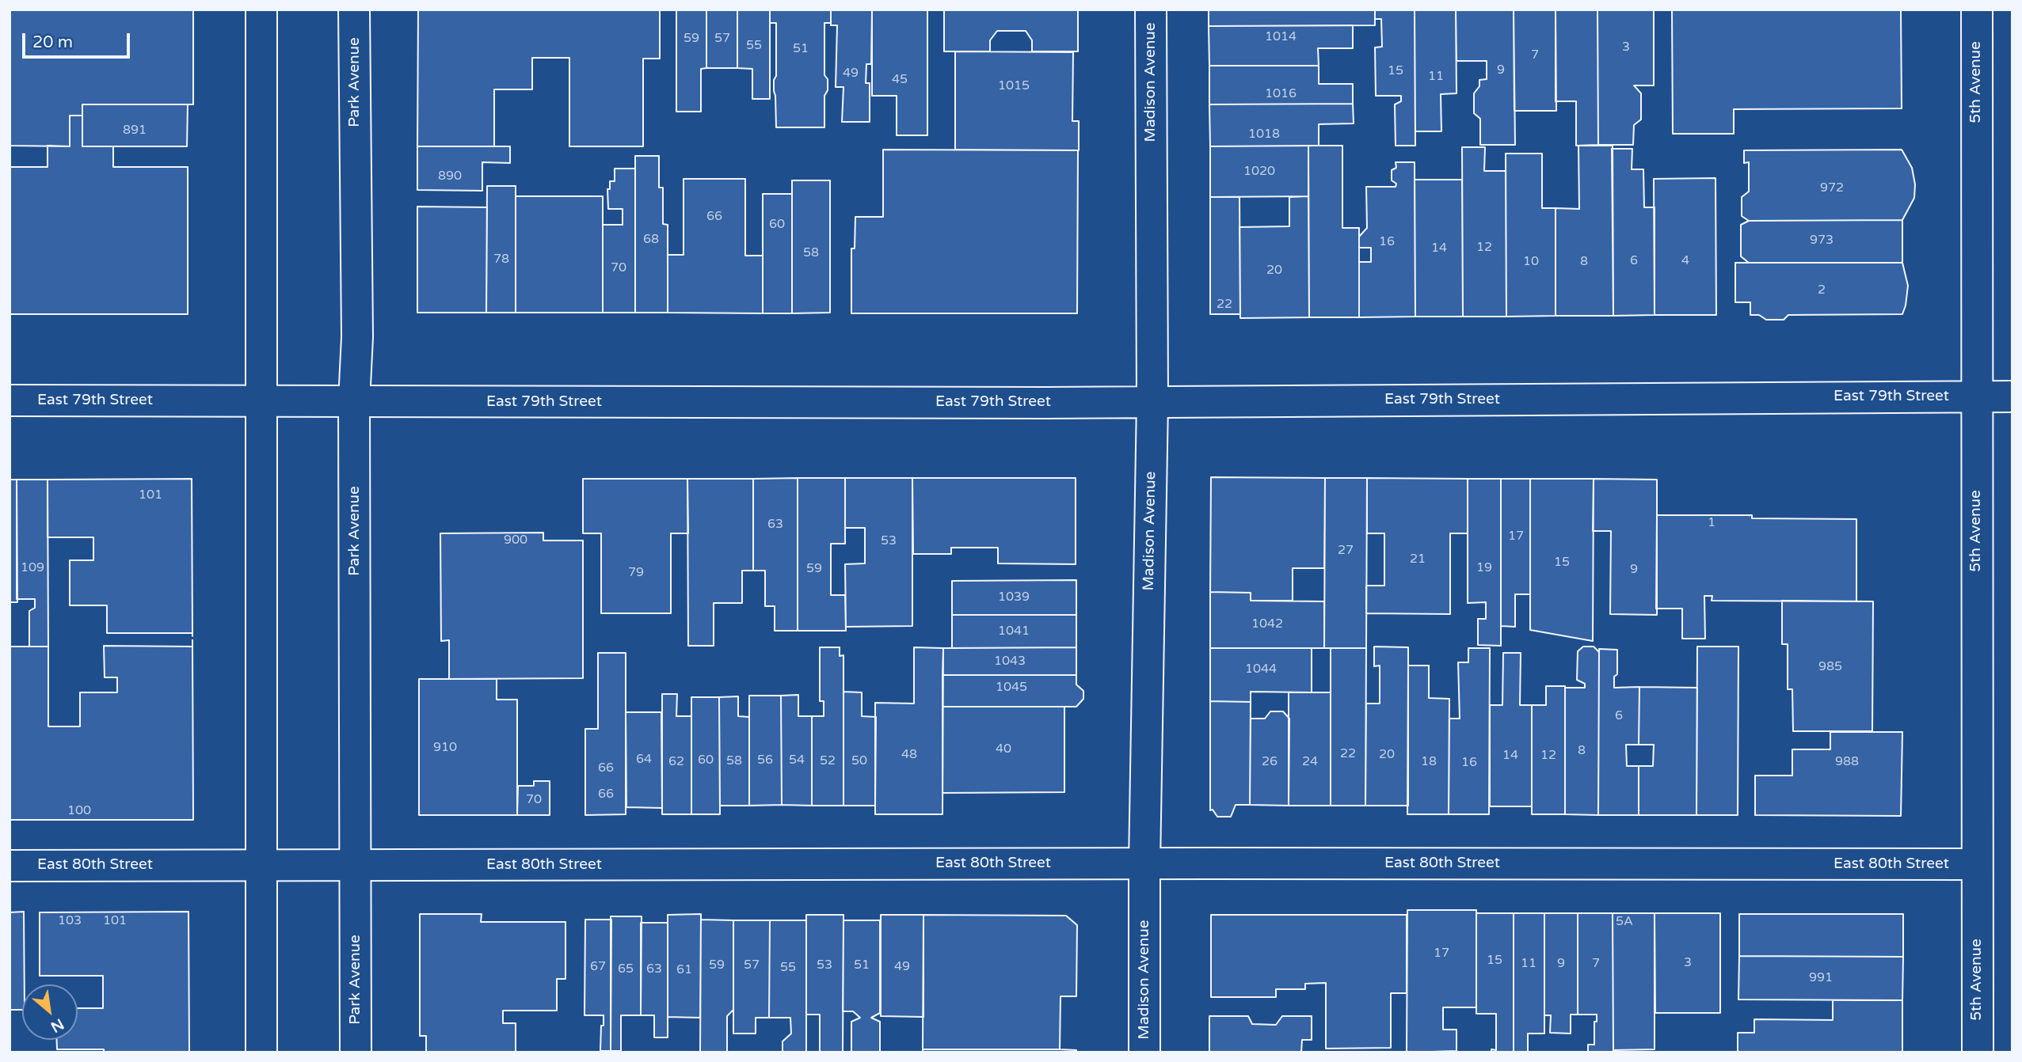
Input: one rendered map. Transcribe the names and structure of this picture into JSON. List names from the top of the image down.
{
  "streets": {
    "main road": [
      "Park Avenue",
      "Madison Avenue",
      "5th Avenue",
      "East 79th Street",
      "East 80th Street"
    ]
  },
  "crossings": [
    ["Park Avenue", "East 79th Street"],
    ["Park Avenue", "East 80th Street"],
    ["Madison Avenue", "East 79th Street"],
    ["Madison Avenue", "East 80th Street"],
    ["5th Avenue", "East 79th Street"],
    ["5th Avenue", "East 80th Street"]
  ],
  "house_numbers": [
    "1014",
    "59",
    "57",
    "55",
    "3",
    "51",
    "7",
    "9",
    "15",
    "49",
    "11",
    "45",
    "1015",
    "1016",
    "891",
    "1018",
    "1020",
    "890",
    "972",
    "66",
    "60",
    "68",
    "973",
    "16",
    "12",
    "14",
    "58",
    "78",
    "6",
    "4",
    "10",
    "8",
    "70",
    "20",
    "2",
    "22",
    "101",
    "1",
    "63",
    "17",
    "900",
    "53",
    "27",
    "21",
    "15",
    "109",
    "19",
    "59",
    "9",
    "79",
    "1039",
    "1042",
    "1041",
    "1043",
    "985",
    "1044",
    "1045",
    "6",
    "910",
    "40",
    "8",
    "22",
    "48",
    "20",
    "14",
    "12",
    "64",
    "60",
    "56",
    "54",
    "58",
    "52",
    "50",
    "62",
    "26",
    "24",
    "18",
    "988",
    "16",
    "66",
    "66",
    "70",
    "100",
    "103",
    "101",
    "5A",
    "17",
    "15",
    "3",
    "11",
    "9",
    "7",
    "59",
    "57",
    "53",
    "51",
    "67",
    "49",
    "55",
    "65",
    "63",
    "61",
    "991"
  ],
  "scale_bar": "20 m",
  "north": "bottom right"
}
